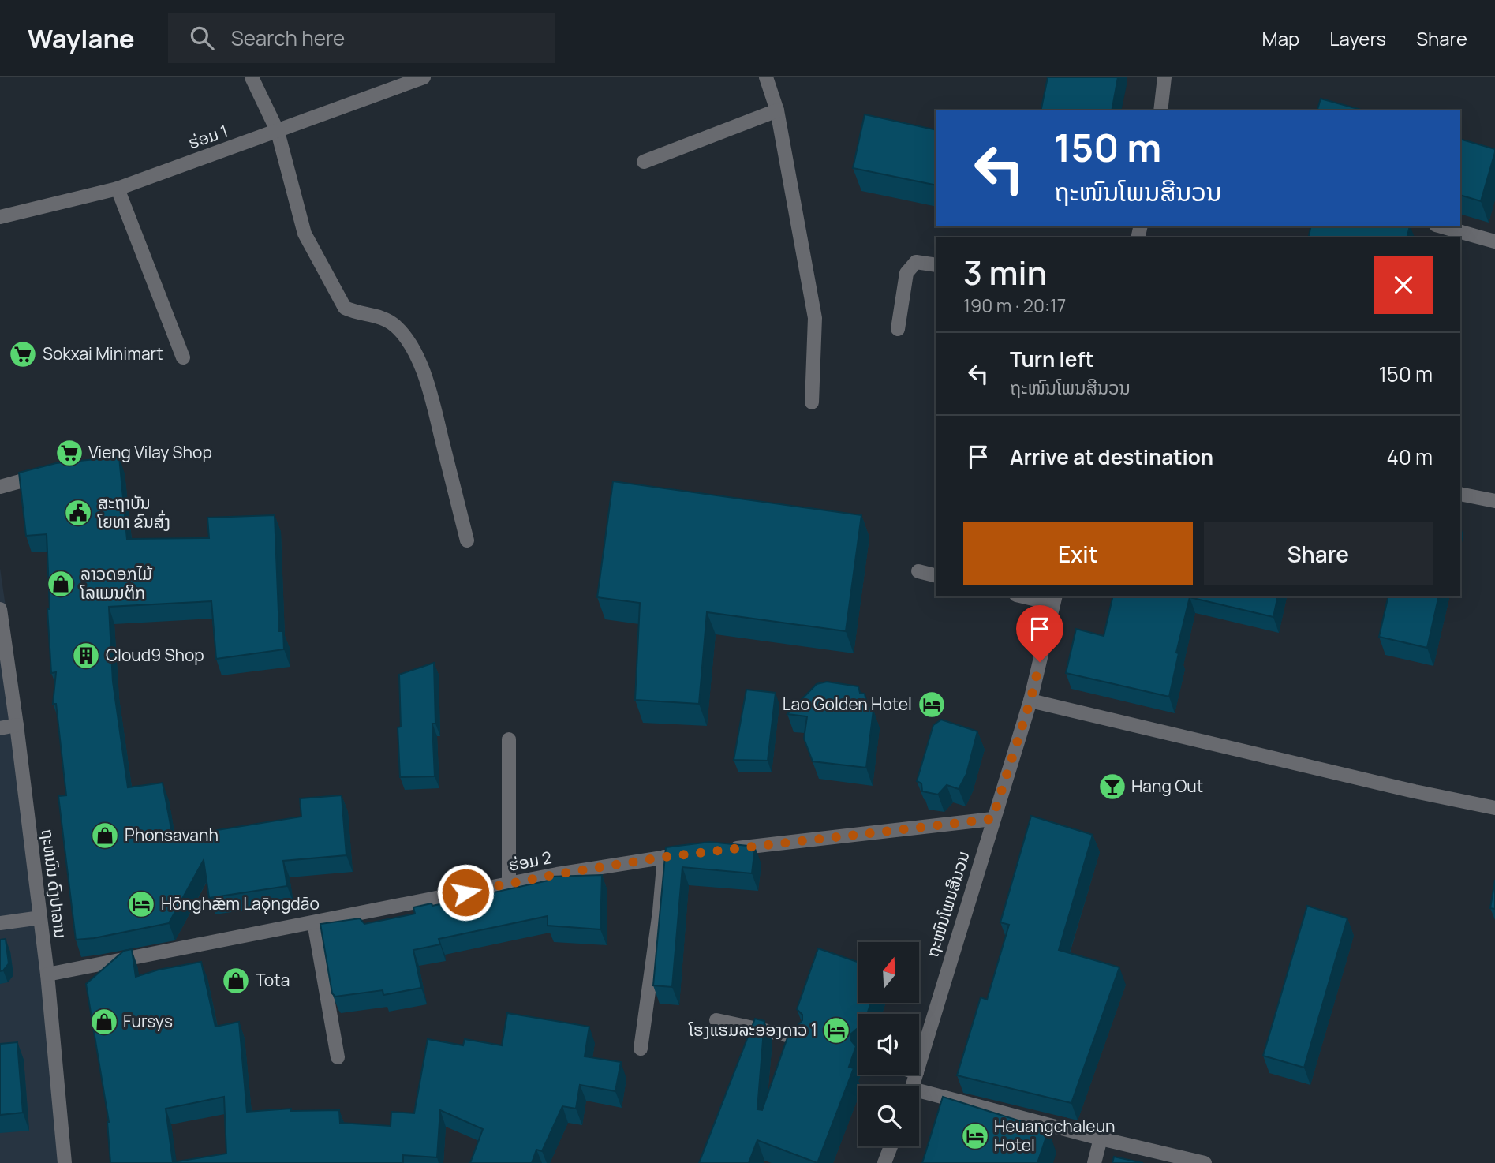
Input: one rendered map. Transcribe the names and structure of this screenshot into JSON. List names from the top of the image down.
{
  "streets": {
    "street": [
      "ຮ່ອມ 1",
      "ຮ່ອມ 2",
      "ຖະຫນົນ ດົງປາລານ",
      "ຖະໜົນໂພນສີນວນ"
    ]
  },
  "crossings": [
    ["ຮ່ອມ 2", "ຖະຫນົນ ດົງປາລານ"]
  ],
  "places": {
    "supermarket": ["Sokxai Minimart", "Vieng Vilay Shop"],
    "public building": ["ສະຖາບັນ ໂຍທາ ຂົນສົ່ງ"],
    "shop": [
      "ລາວດອກໄມ້ ໂລແມນຕິກ",
      "Phonsavanh",
      "Tota",
      "Fursys"
    ],
    "building": ["Cloud9 Shop"],
    "hotel": [
      "Lao Golden Hotel",
      "Hōnghǣm Laǭngdāo",
      "ໂຮງແຮມລະອອງດາວ 1",
      "Heuangchaleun Hotel"
    ],
    "bar": ["Hang Out"]
  },
  "north": "top",
  "page": {
    "header": "Waylane",
    "search": "Search here",
    "nav": ["Map", "Layers", "Share"],
    "turn": ["150 m", "ຖະໜົນໂພນສີນວນ"],
    "heading": ["3 min", "190 m · 20:17"],
    "list": [
      {
        "name": "Turn left",
        "note": "ຖະໜົນໂພນສີນວນ",
        "value": "150 m"
      },
      {
        "name": "Arrive at destination",
        "value": "40 m"
      }
    ],
    "buttons": ["Exit", "Share"]
  }
}
